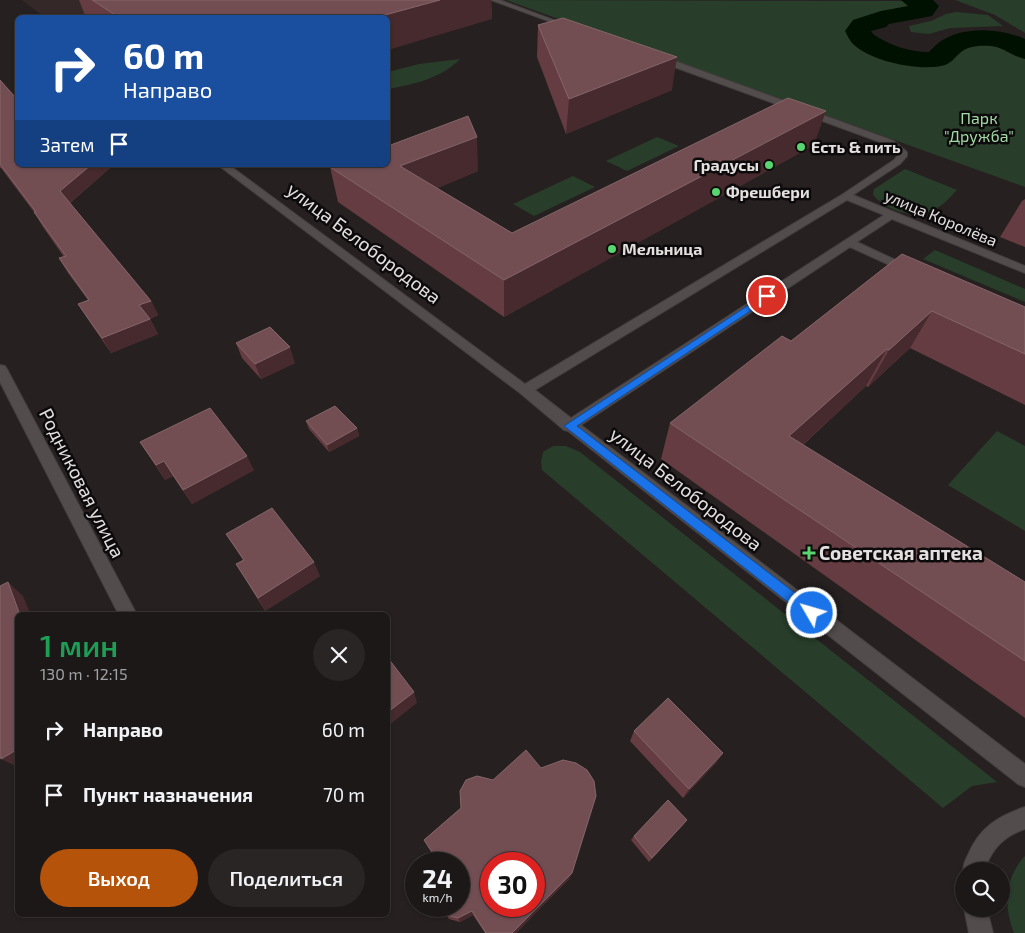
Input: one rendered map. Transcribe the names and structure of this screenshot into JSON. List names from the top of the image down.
{
  "streets": {
    "street": ["улица Королёва", "улица Белобородова", "Родниковая улица"]
  },
  "parks": ["Парк \"Дружба\""],
  "places": {
    "other": [
      "Есть & пить",
      "Градусы",
      "Фрешбери",
      "Мельница"
    ],
    "health": ["Советская аптека"]
  },
  "page": {
    "turn": ["60 m", "Направо"],
    "then": "Затем",
    "heading": ["1 мин", "130 m · 12:15"],
    "list": [
      {
        "name": "Направо",
        "value": "60 m"
      },
      {
        "name": "Пункт назначения",
        "value": "70 m"
      }
    ],
    "buttons": ["Выход", "Поделиться"],
    "speed": "24 km/h",
    "limit": "30"
  }
}
